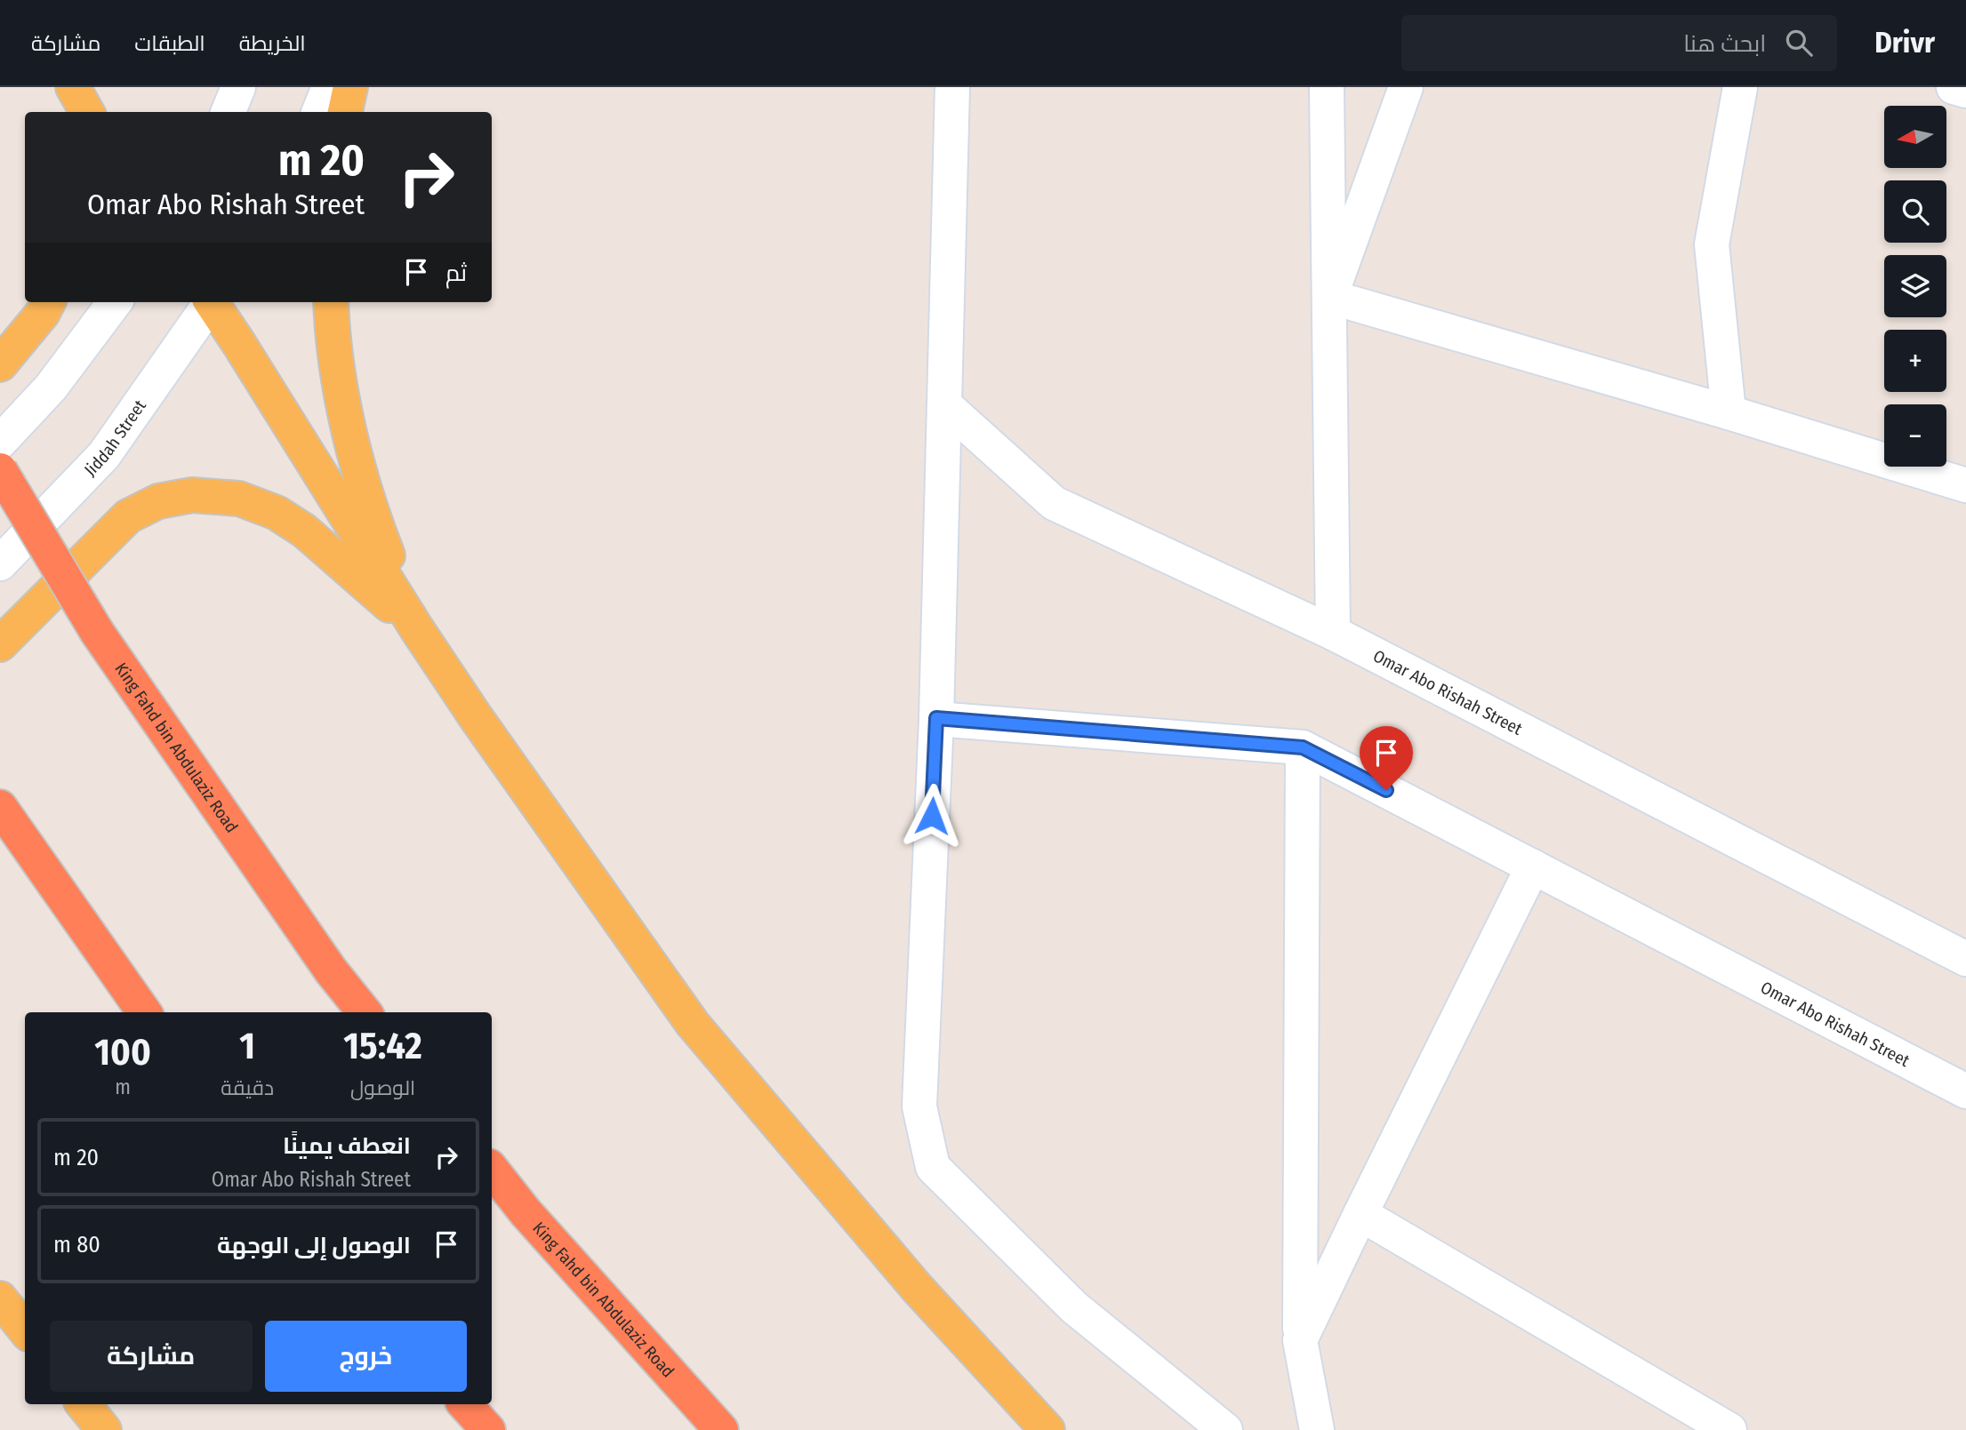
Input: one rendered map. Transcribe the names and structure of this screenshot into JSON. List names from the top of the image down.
{
  "streets": {
    "highway": ["King Fahd bin Abdulaziz Road"],
    "street": ["Jiddah Street", "Omar Abo Rishah Street"]
  },
  "north": "left",
  "page": {
    "header": "Drivr",
    "search": "ابحث هنا",
    "nav": ["الخريطة", "الطبقات", "مشاركة"],
    "map_buttons": ["+", "−"],
    "turn": ["20 m", "Omar Abo Rishah Street"],
    "then": "ثم",
    "eta": [
      "15:42",
      "الوصول",
      "1",
      "دقيقة",
      "100",
      "m"
    ],
    "list": [
      {
        "name": "انعطف يمينًا",
        "note": "Omar Abo Rishah Street",
        "value": "20 m"
      },
      {
        "name": "الوصول إلى الوجهة",
        "value": "80 m"
      }
    ],
    "buttons": ["خروج", "مشاركة"]
  }
}
